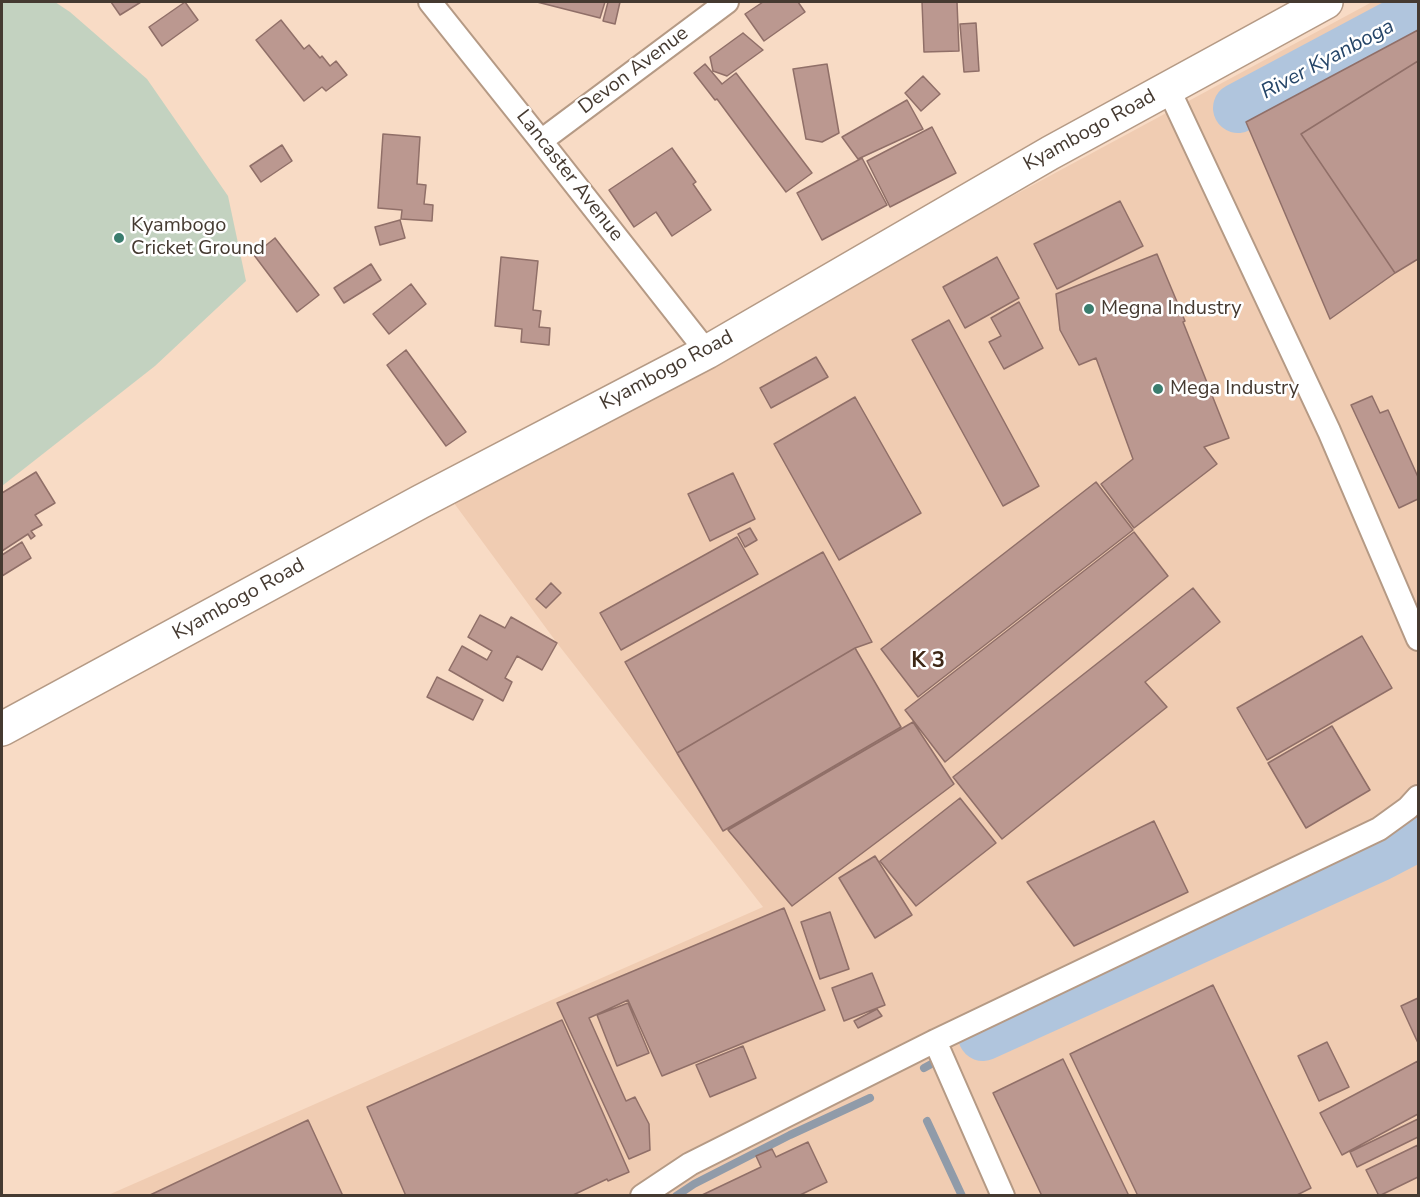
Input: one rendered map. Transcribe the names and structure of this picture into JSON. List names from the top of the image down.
{
  "streets": {
    "street": ["Devon Avenue", "Kyambogo Road", "Lancaster Avenue"]
  },
  "crossings": [
    ["Devon Avenue", "Lancaster Avenue"],
    ["Kyambogo Road", "Lancaster Avenue"]
  ],
  "districts": ["K 3"],
  "water": ["River Kyanboga"],
  "places": ["Kyambogo Cricket Ground", "Megna Industry", "Mega Industry"]
}
